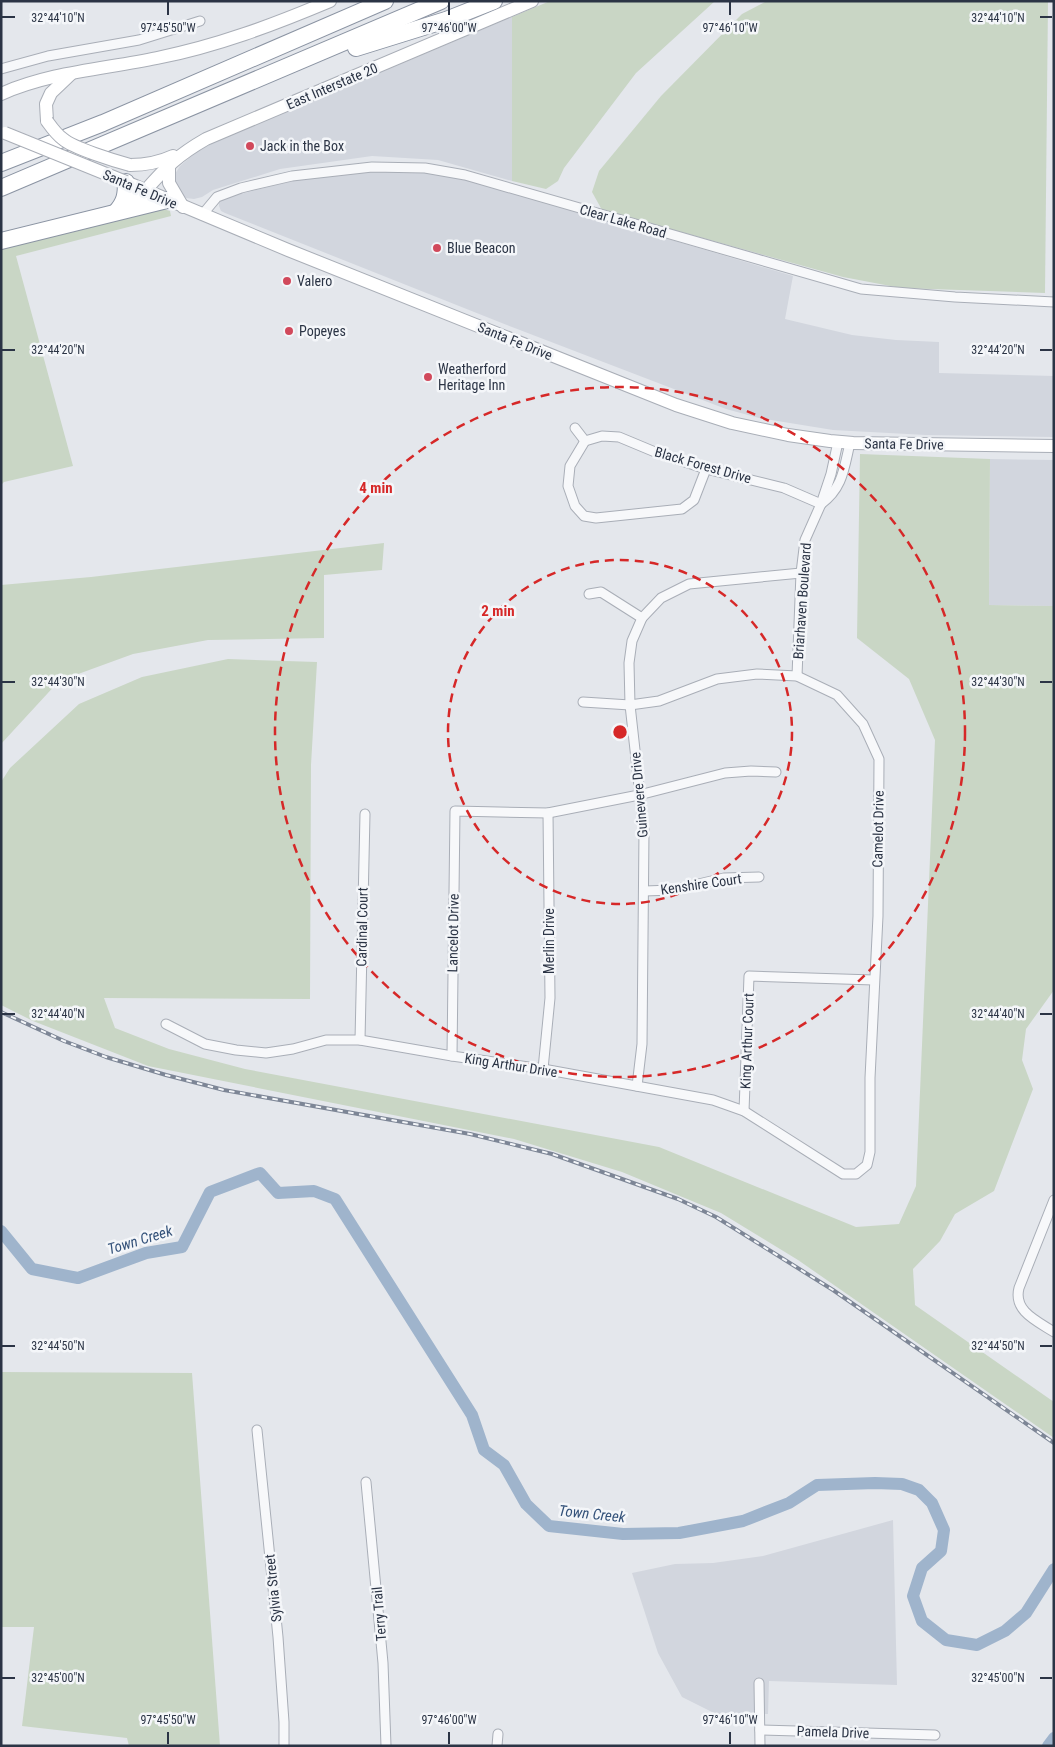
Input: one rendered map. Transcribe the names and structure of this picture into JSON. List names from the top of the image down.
{
  "streets": {
    "main road": ["East Interstate 20", "Santa Fe Drive"],
    "street": [
      "Clear Lake Road",
      "Black Forest Drive",
      "Briarhaven Boulevard",
      "Guinevere Drive",
      "Camelot Drive",
      "Kenshire Court",
      "Cardinal Court",
      "Lancelot Drive",
      "Merlin Drive",
      "King Arthur Court",
      "King Arthur Drive",
      "Sylvia Street",
      "Terry Trail",
      "Pamela Drive"
    ]
  },
  "crossings": [
    ["East Interstate 20", "Santa Fe Drive"],
    ["Santa Fe Drive", "Clear Lake Road"],
    ["Santa Fe Drive", "Briarhaven Boulevard"],
    ["Black Forest Drive", "Briarhaven Boulevard"],
    ["Briarhaven Boulevard", "Guinevere Drive"],
    ["Briarhaven Boulevard", "Camelot Drive"],
    ["Guinevere Drive", "Camelot Drive"],
    ["Guinevere Drive", "Kenshire Court"],
    ["Guinevere Drive", "King Arthur Drive"],
    ["Camelot Drive", "King Arthur Court"],
    ["Camelot Drive", "King Arthur Drive"],
    ["Cardinal Court", "King Arthur Drive"],
    ["Lancelot Drive", "Merlin Drive"],
    ["Lancelot Drive", "King Arthur Drive"],
    ["Merlin Drive", "King Arthur Drive"],
    ["King Arthur Court", "King Arthur Drive"]
  ],
  "water": ["Town Creek"],
  "places": [
    "Jack in the Box",
    "Blue Beacon",
    "Valero",
    "Popeyes",
    "Weatherford Heritage Inn"
  ],
  "coordinates": [
    "32°44'10\"N",
    "97°45'50\"W",
    "97°46'00\"W",
    "97°46'10\"W",
    "32°44'20\"N",
    "32°44'30\"N",
    "32°44'40\"N",
    "32°44'50\"N",
    "32°45'00\"N"
  ],
  "rings": ["4 min", "2 min"]
}
